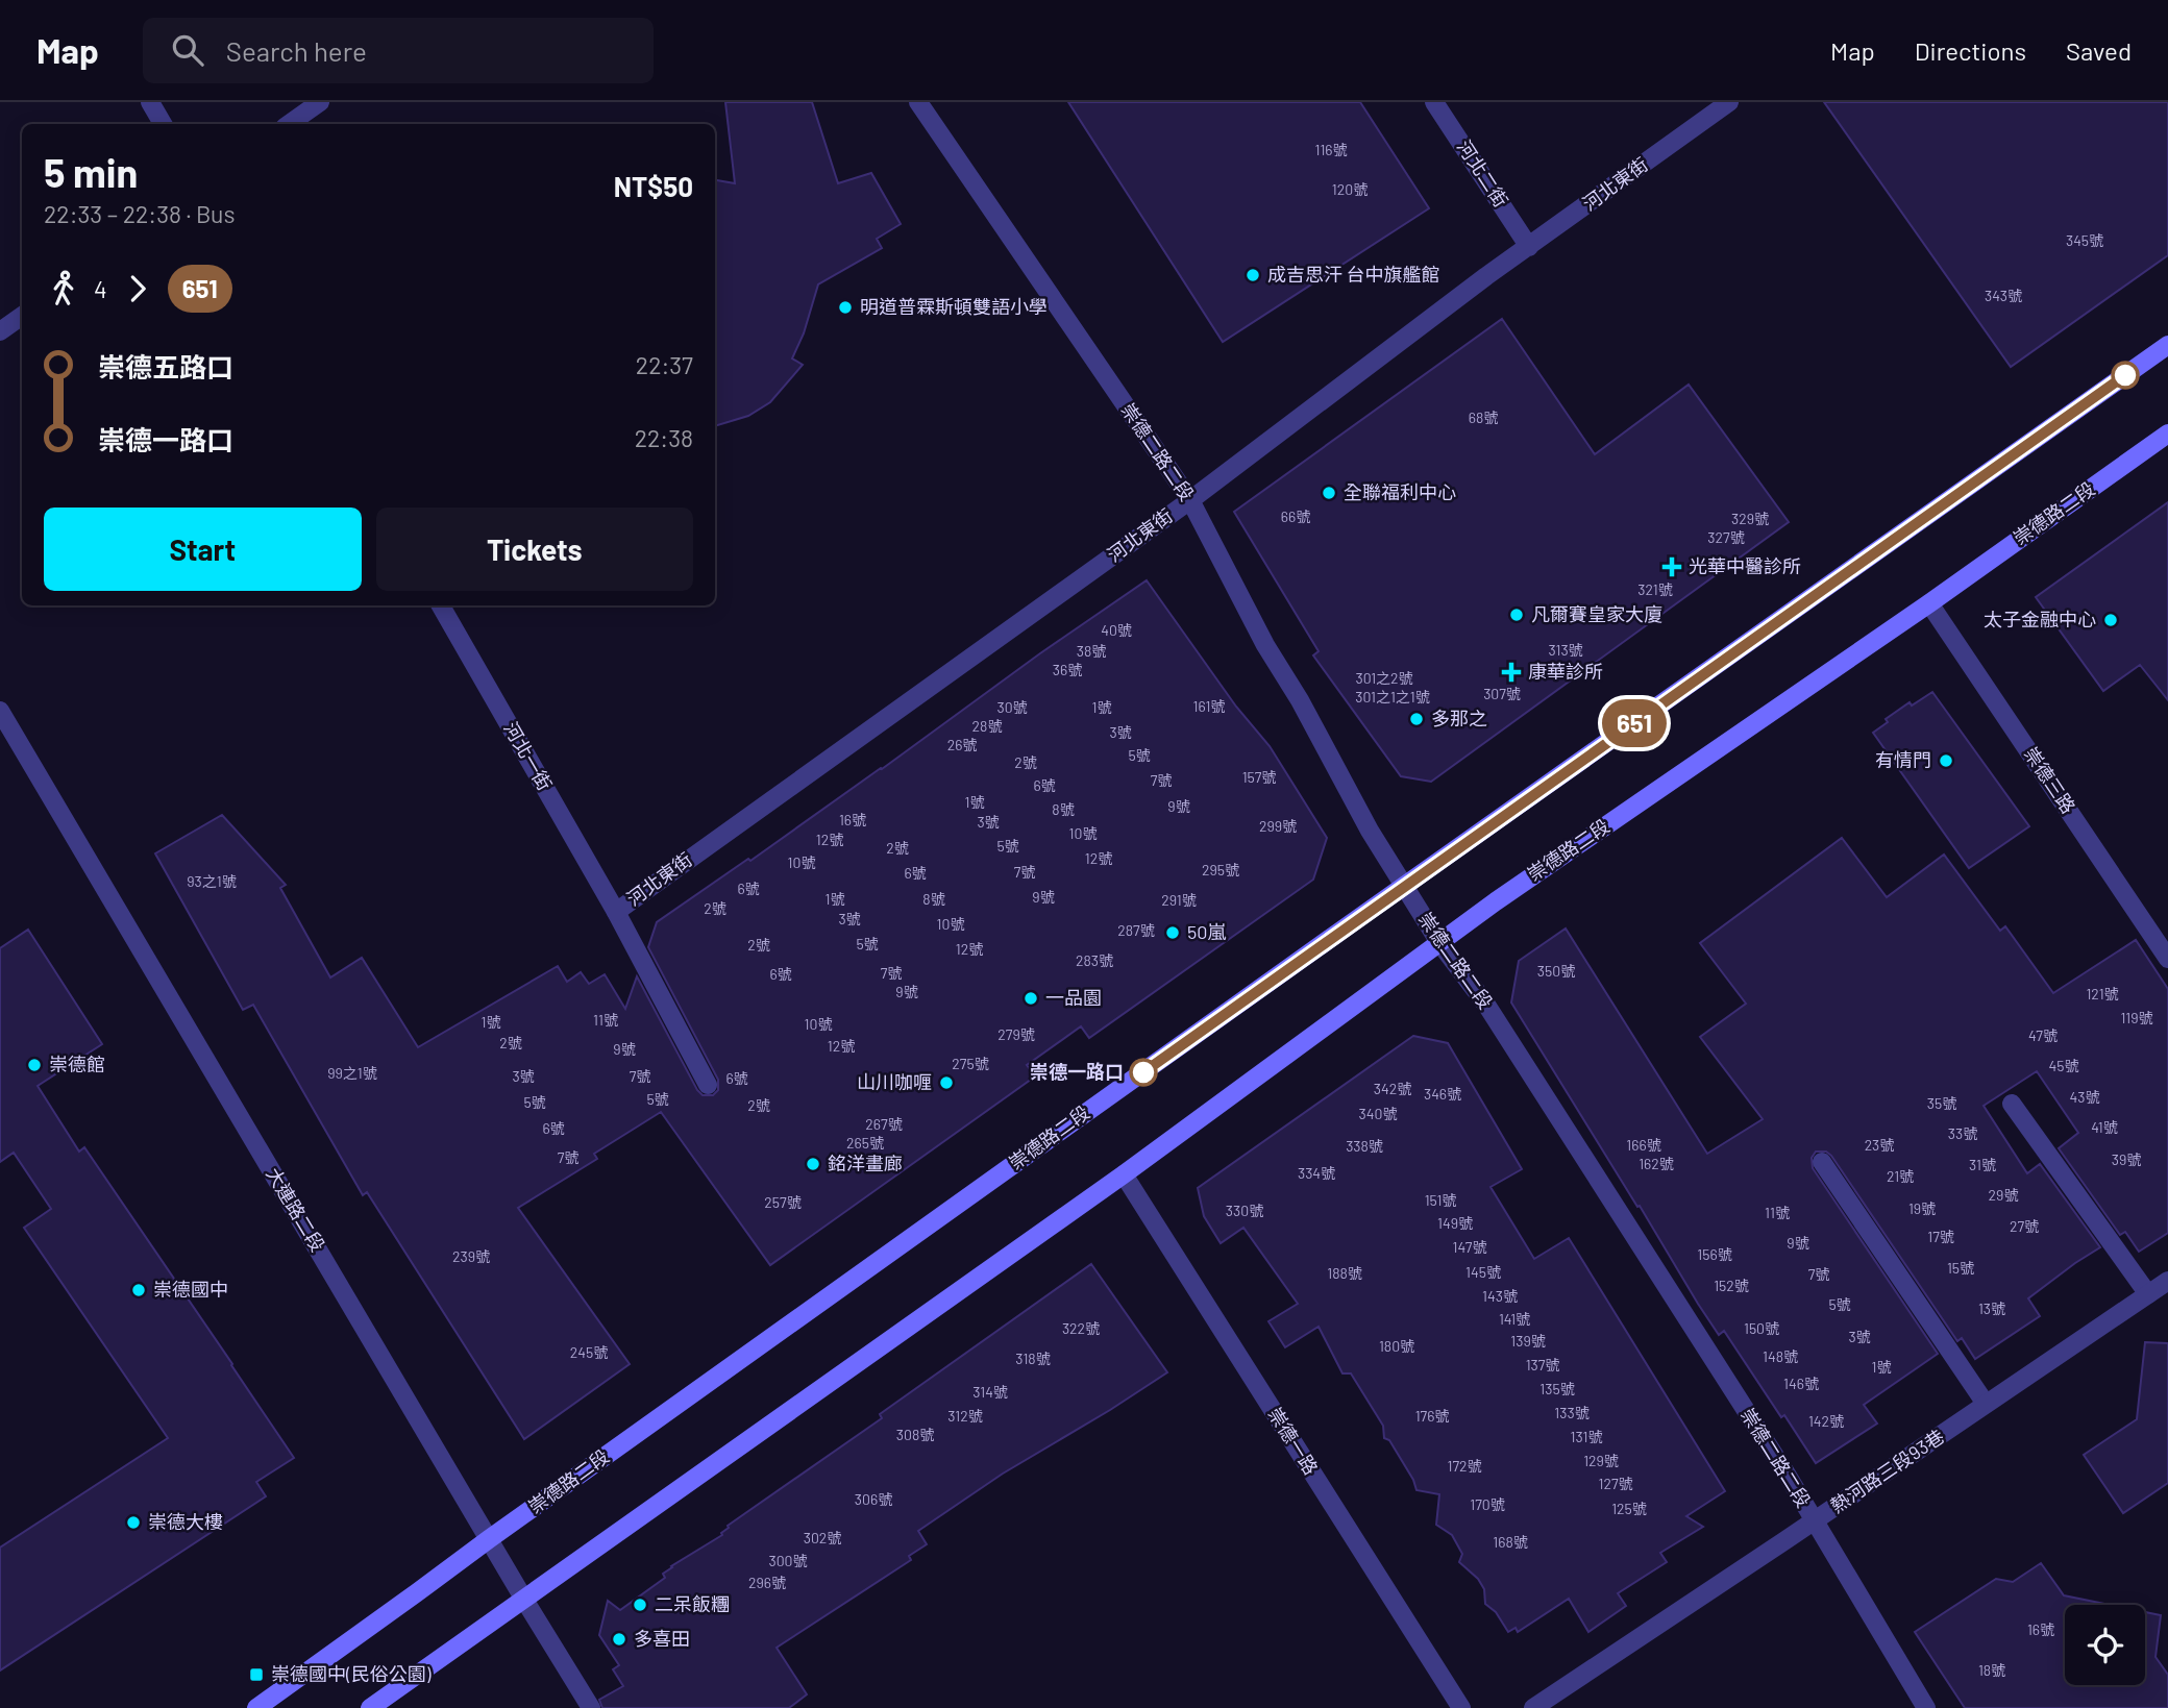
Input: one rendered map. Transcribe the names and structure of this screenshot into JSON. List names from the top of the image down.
{
  "streets": {
    "main road": ["崇德路二段"],
    "street": [
      "河北二街",
      "河北東街",
      "崇德二路二段",
      "河北一街",
      "崇德三路",
      "大連路二段",
      "崇德一路",
      "熱河路三段93巷"
    ]
  },
  "crossings": [
    ["河北二街", "河北東街"],
    ["河北東街", "崇德二路二段"],
    ["河北東街", "河北一街"],
    ["崇德二路二段", "崇德路二段"],
    ["崇德二路二段", "熱河路三段93巷"],
    ["崇德路二段", "崇德三路"],
    ["崇德路二段", "大連路二段"],
    ["崇德路二段", "崇德一路"]
  ],
  "places": {
    "other": [
      "成吉思汗 台中旗艦館",
      "明道普霖斯頓雙語小學",
      "全聯福利中心",
      "凡爾賽皇家大廈",
      "太子金融中心",
      "多那之",
      "有情門",
      "50嵐",
      "一品園",
      "崇德館",
      "崇德一路口",
      "山川咖喱",
      "銘洋畫廊",
      "崇德國中",
      "崇德大樓",
      "二呆飯糰",
      "多喜田"
    ],
    "health": ["光華中醫診所", "康華診所"],
    "transit": ["崇德國中(民俗公園)"]
  },
  "lines": ["bus line 651"],
  "house_numbers": [
    "116號",
    "120號",
    "345號",
    "343號",
    "68號",
    "66號",
    "329號",
    "327號",
    "321號",
    "40號",
    "313號",
    "38號",
    "36號",
    "301之2號",
    "307號",
    "301之1之1號",
    "161號",
    "30號",
    "1號",
    "28號",
    "3號",
    "26號",
    "5號",
    "2號",
    "157號",
    "7號",
    "6號",
    "1號",
    "9號",
    "8號",
    "16號",
    "3號",
    "299號",
    "10號",
    "12號",
    "5號",
    "2號",
    "12號",
    "10號",
    "295號",
    "7號",
    "6號",
    "93之1號",
    "6號",
    "9號",
    "1號",
    "8號",
    "291號",
    "2號",
    "3號",
    "10號",
    "287號",
    "5號",
    "2號",
    "12號",
    "283號",
    "350號",
    "7號",
    "6號",
    "9號",
    "121號",
    "119號",
    "11號",
    "1號",
    "10號",
    "279號",
    "47號",
    "2號",
    "12號",
    "9號",
    "275號",
    "45號",
    "99之1號",
    "3號",
    "7號",
    "6號",
    "342號",
    "346號",
    "43號",
    "5號",
    "5號",
    "35號",
    "2號",
    "340號",
    "267號",
    "41號",
    "6號",
    "33號",
    "265號",
    "166號",
    "23號",
    "338號",
    "7號",
    "39號",
    "162號",
    "31號",
    "334號",
    "21號",
    "29號",
    "151號",
    "257號",
    "19號",
    "330號",
    "11號",
    "149號",
    "27號",
    "17號",
    "9號",
    "147號",
    "156號",
    "239號",
    "15號",
    "145號",
    "188號",
    "7號",
    "152號",
    "143號",
    "5號",
    "13號",
    "141號",
    "322號",
    "150號",
    "3號",
    "139號",
    "180號",
    "245號",
    "148號",
    "318號",
    "137號",
    "1號",
    "146號",
    "135號",
    "314號",
    "133號",
    "312號",
    "176號",
    "142號",
    "308號",
    "131號",
    "129號",
    "172號",
    "127號",
    "306號",
    "170號",
    "125號",
    "302號",
    "168號",
    "300號",
    "296號",
    "16號",
    "18號"
  ],
  "page": {
    "header": "Map",
    "search": "Search here",
    "nav": ["Map", "Directions", "Saved"],
    "on_map": "651",
    "heading": ["5 min", "22:33 – 22:38 · Bus", "NT$50"],
    "legs": ["4", "651"],
    "list": [
      {
        "name": "崇德五路口",
        "value": "22:37"
      },
      {
        "name": "崇德一路口",
        "value": "22:38"
      }
    ],
    "buttons": ["Start", "Tickets"]
  }
}
